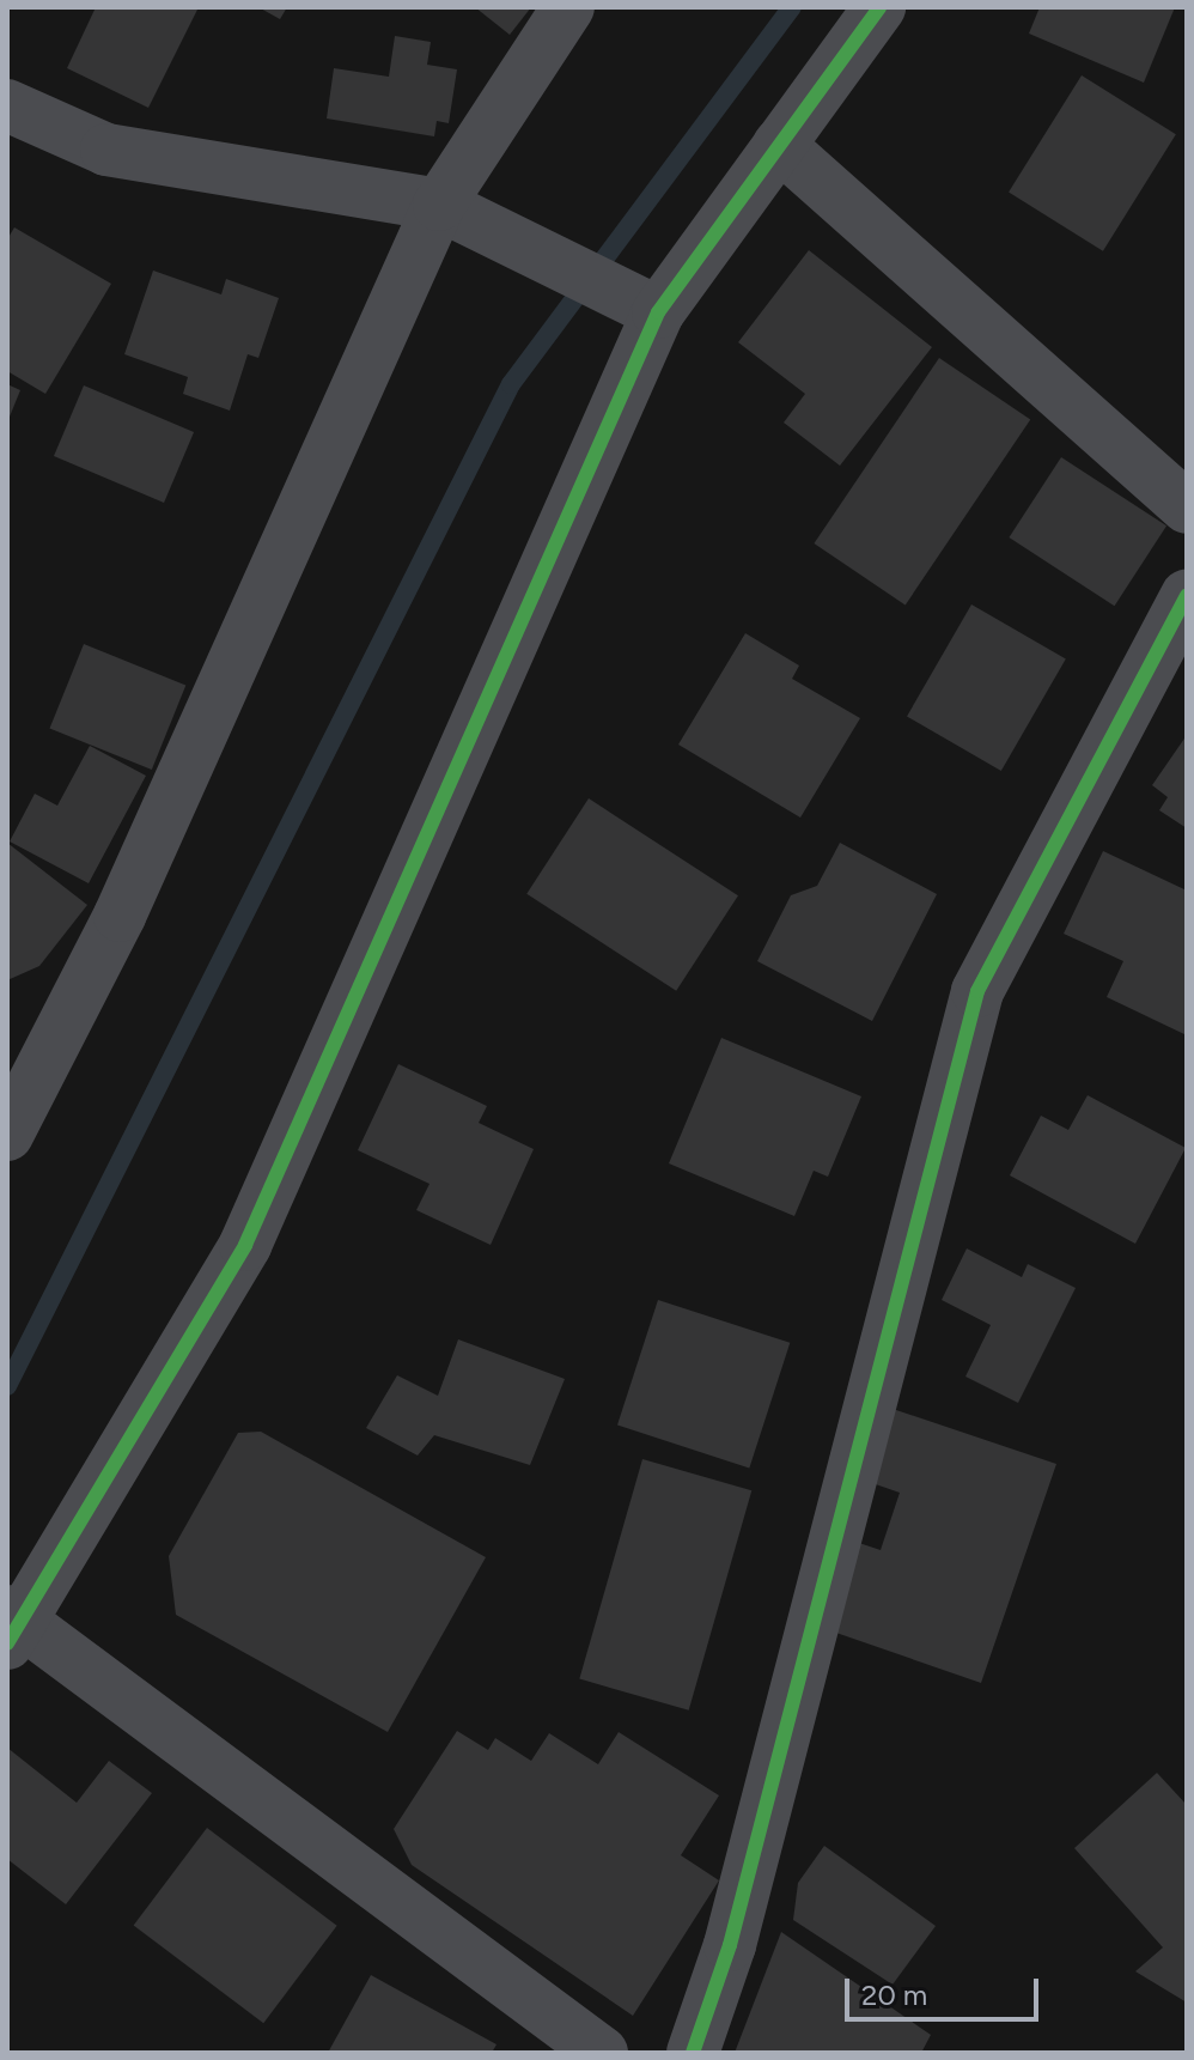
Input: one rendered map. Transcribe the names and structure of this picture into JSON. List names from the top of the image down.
{
  "scale_bar": "20 m"
}
